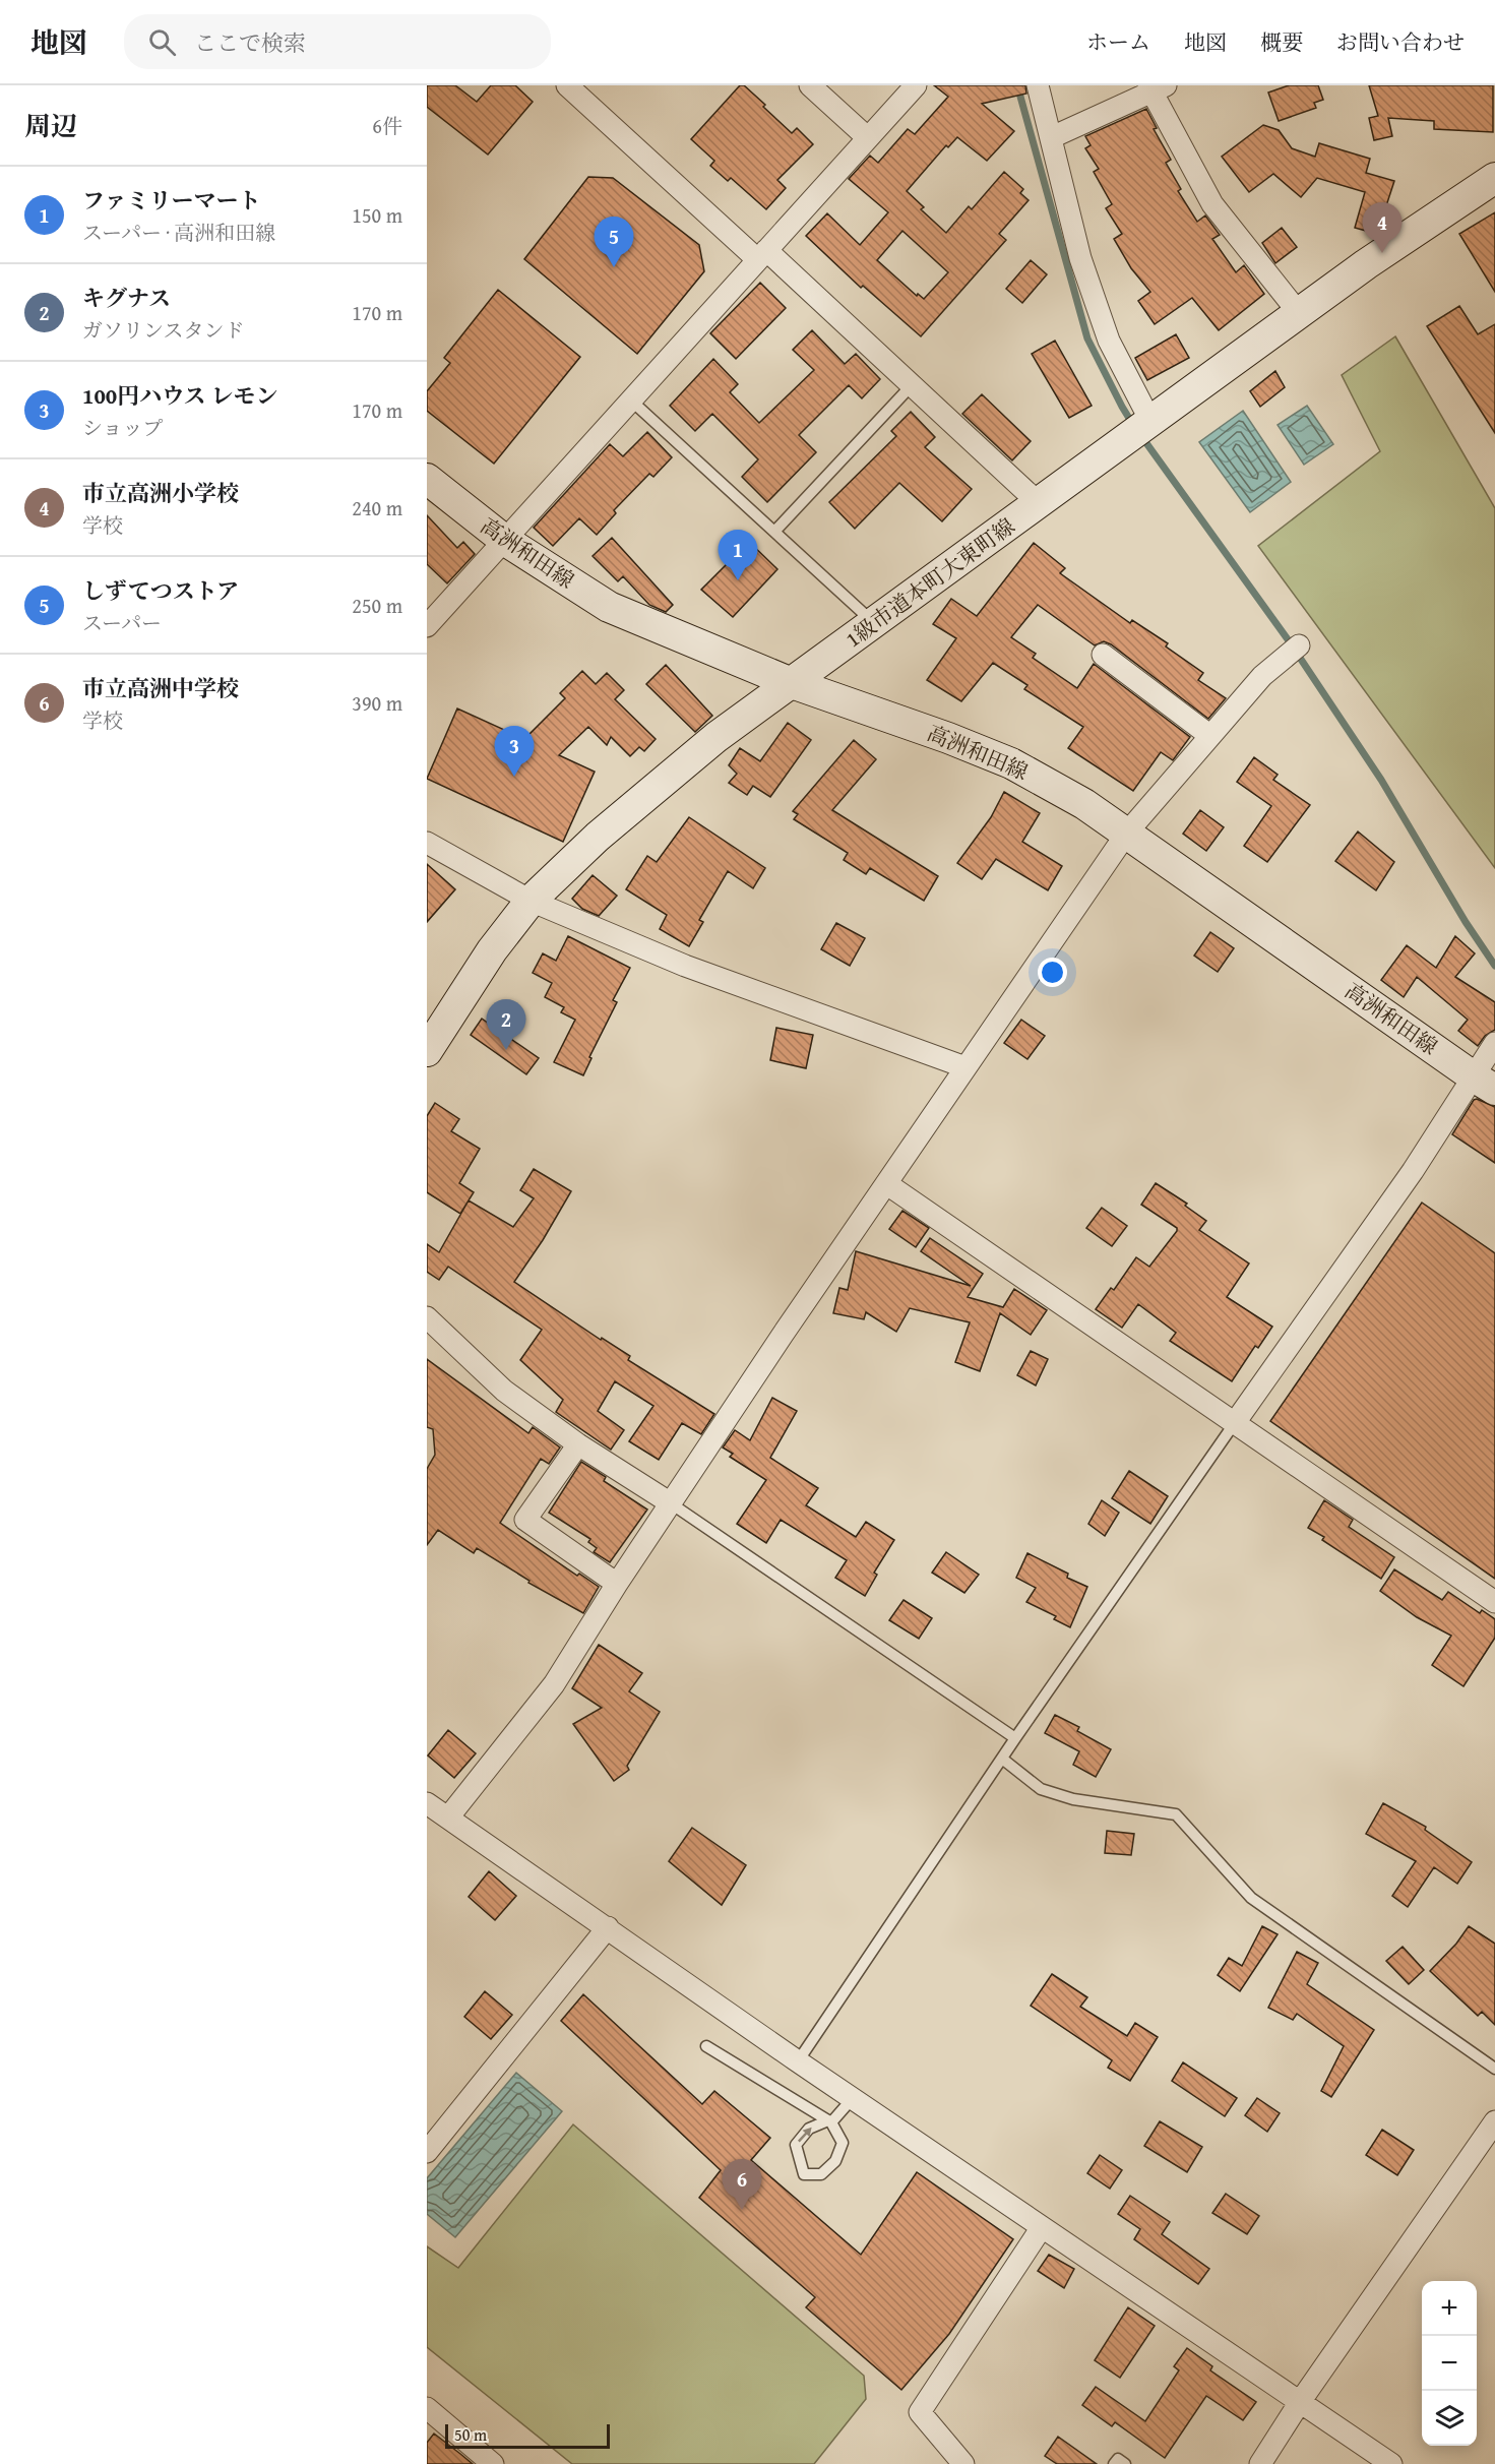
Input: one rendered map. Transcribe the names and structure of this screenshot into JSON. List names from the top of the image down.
{
  "streets": {
    "street": ["高洲和田線", "1級市道本町大東町線"]
  },
  "crossings": [
    ["高洲和田線", "1級市道本町大東町線"]
  ],
  "scale_bar": "50 m",
  "page": {
    "header": "地図",
    "search": "ここで検索",
    "nav": [
      "ホーム",
      "地図",
      "概要",
      "お問い合わせ"
    ],
    "heading": ["周辺", "6件"],
    "list": [
      {
        "mark": "1",
        "name": "ファミリーマート",
        "note": "スーパー · 高洲和田線",
        "value": "150 m"
      },
      {
        "mark": "2",
        "name": "キグナス",
        "note": "ガソリンスタンド",
        "value": "170 m"
      },
      {
        "mark": "3",
        "name": "100円ハウス レモン",
        "note": "ショップ",
        "value": "170 m"
      },
      {
        "mark": "4",
        "name": "市立高洲小学校",
        "note": "学校",
        "value": "240 m"
      },
      {
        "mark": "5",
        "name": "しずてつストア",
        "note": "スーパー",
        "value": "250 m"
      },
      {
        "mark": "6",
        "name": "市立高洲中学校",
        "note": "学校",
        "value": "390 m"
      }
    ],
    "pins": [
      "4",
      "5",
      "1",
      "3",
      "2",
      "6"
    ],
    "map_buttons": ["+", "−"],
    "scale": "50 m"
  }
}
